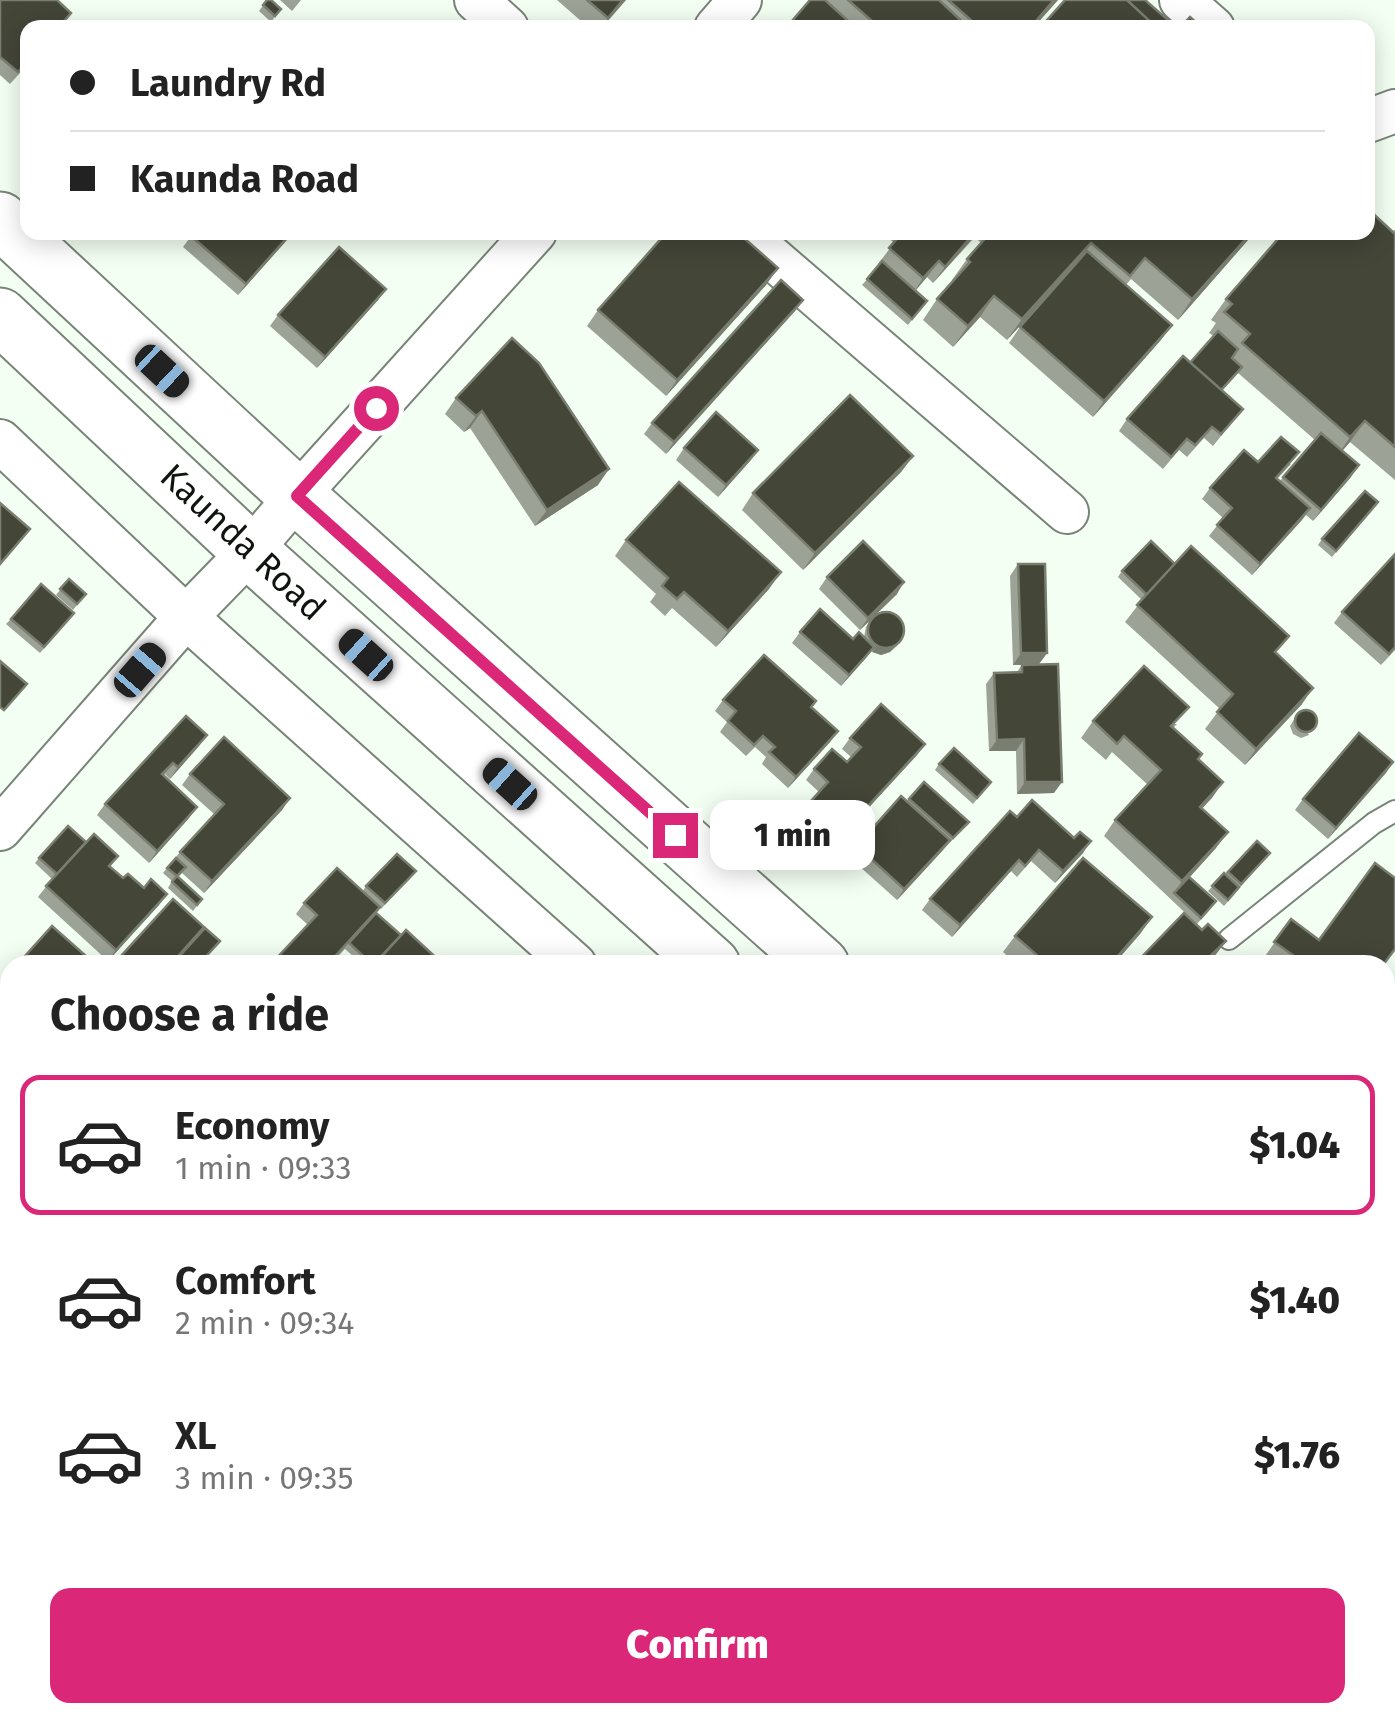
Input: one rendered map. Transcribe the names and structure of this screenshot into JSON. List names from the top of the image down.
{
  "streets": {
    "main road": ["Kaunda Road"]
  },
  "page": {
    "banner": ["Laundry Rd", "Kaunda Road"],
    "bubble": "1 min",
    "heading": "Choose a ride",
    "list": [
      {
        "name": "Economy",
        "note": "1 min · 09:33",
        "value": "$1.04"
      },
      {
        "name": "Comfort",
        "note": "2 min · 09:34",
        "value": "$1.40"
      },
      {
        "name": "XL",
        "note": "3 min · 09:35",
        "value": "$1.76"
      }
    ],
    "buttons": "Confirm"
  }
}
